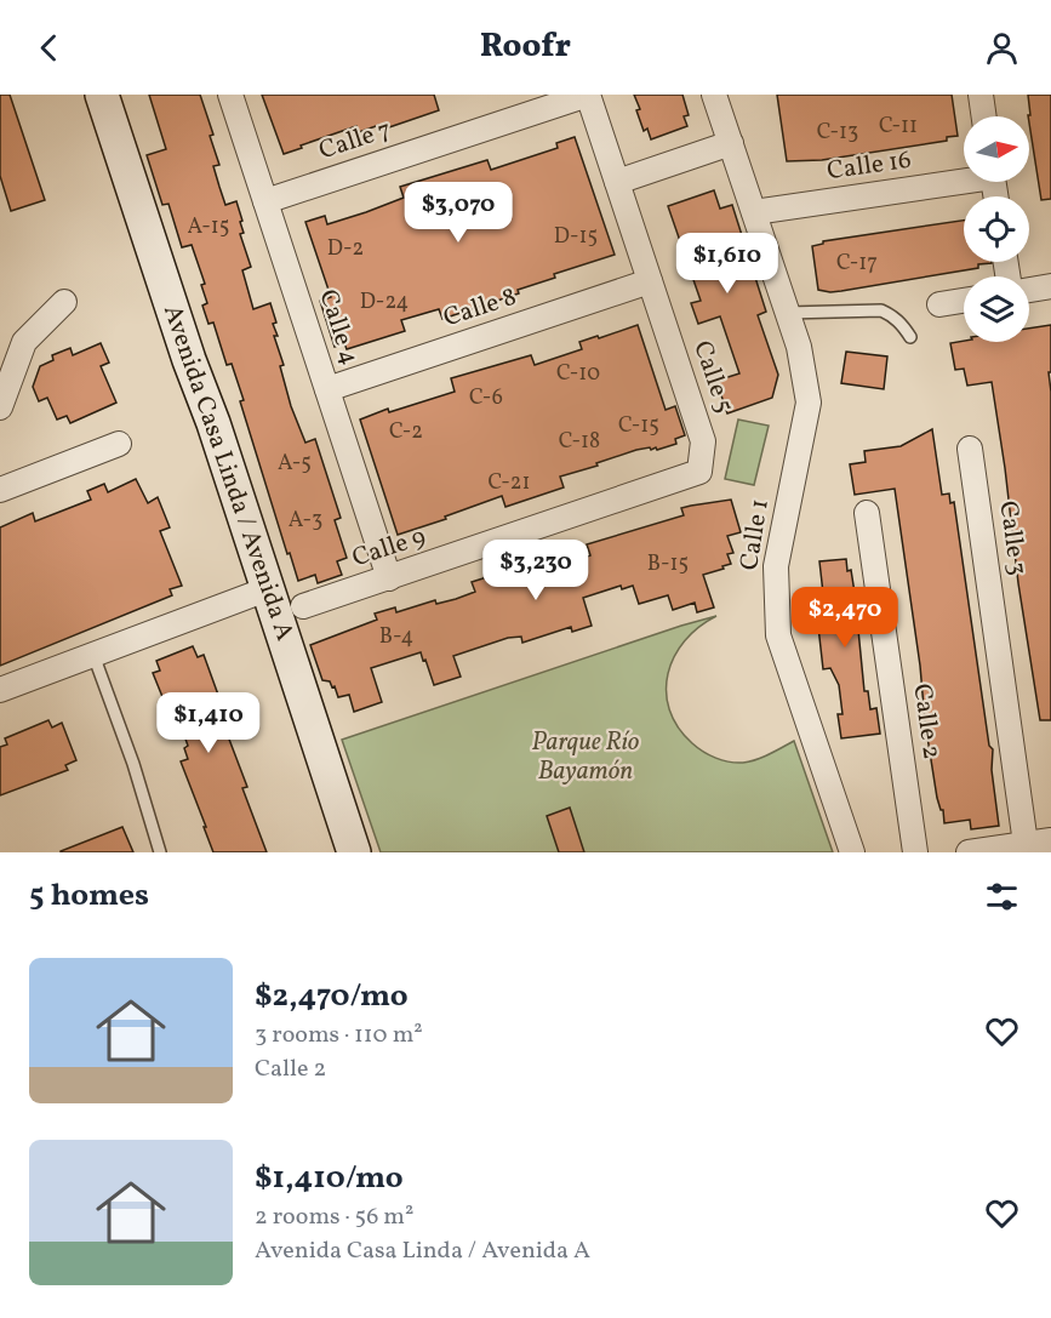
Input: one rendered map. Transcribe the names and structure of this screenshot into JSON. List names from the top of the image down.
{
  "streets": {
    "street": [
      "Calle 7",
      "Calle 16",
      "Calle 8",
      "Calle 4",
      "Calle 5",
      "Avenida Casa Linda / Avenida A",
      "Calle 1",
      "Calle 3",
      "Calle 9",
      "Calle 2"
    ]
  },
  "crossings": [
    ["Calle 7", "Calle 4"],
    ["Calle 7", "Calle 5"],
    ["Calle 8", "Calle 4"],
    ["Calle 8", "Calle 5"],
    ["Calle 4", "Calle 9"],
    ["Calle 5", "Calle 9"]
  ],
  "parks": ["Parque Río Bayamón"],
  "house_numbers": [
    "C-11",
    "C-13",
    "A-15",
    "D-15",
    "D-2",
    "C-17",
    "D-24",
    "C-10",
    "C-6",
    "C-15",
    "C-2",
    "C-18",
    "A-5",
    "C-21",
    "A-3",
    "B-15",
    "B-4"
  ],
  "north": "right",
  "page": {
    "header": "Roofr",
    "price": [
      "$3,070",
      "$1,610",
      "$3,230",
      "$2,470",
      "$1,410"
    ],
    "heading": "5 homes",
    "list": [
      {
        "name": "$2,470/mo",
        "note": "3 rooms · 110 m² · Calle 2"
      },
      {
        "name": "$1,410/mo",
        "note": "2 rooms · 56 m² · Avenida Casa Linda / Avenida A"
      }
    ]
  }
}
